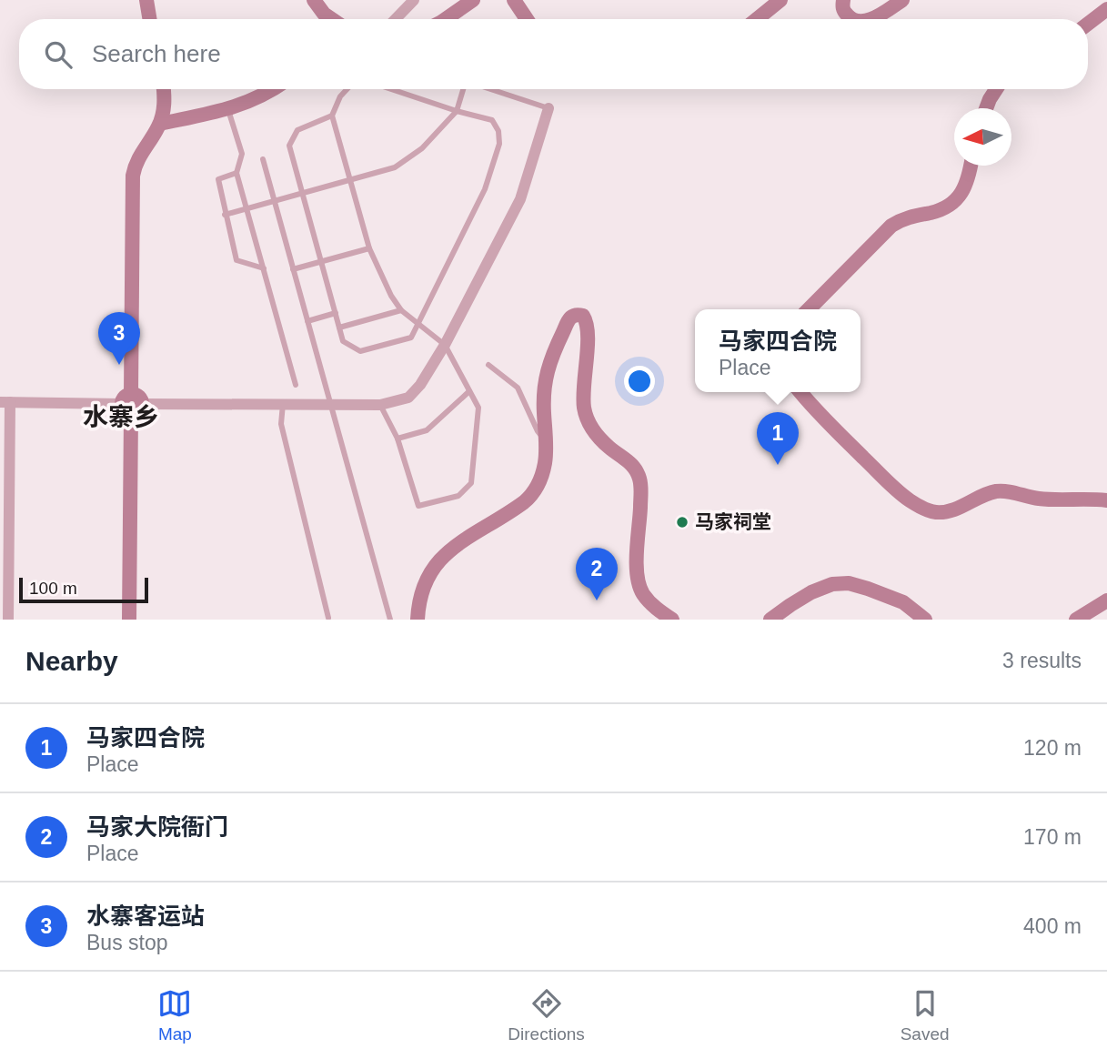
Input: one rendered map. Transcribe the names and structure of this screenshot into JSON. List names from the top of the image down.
{
  "districts": ["水寨乡"],
  "places": ["马家祠堂"],
  "scale_bar": "100 m",
  "north": "left",
  "page": {
    "search": "Search here",
    "popup": ["马家四合院", "Place"],
    "pins": ["3", "1", "2"],
    "scale": "100 m",
    "heading": ["Nearby", "3 results"],
    "list": [
      {
        "mark": "1",
        "name": "马家四合院",
        "note": "Place",
        "value": "120 m"
      },
      {
        "mark": "2",
        "name": "马家大院衙门",
        "note": "Place",
        "value": "170 m"
      },
      {
        "mark": "3",
        "name": "水寨客运站",
        "note": "Bus stop",
        "value": "400 m"
      }
    ],
    "nav": ["Map", "Directions", "Saved"]
  }
}
